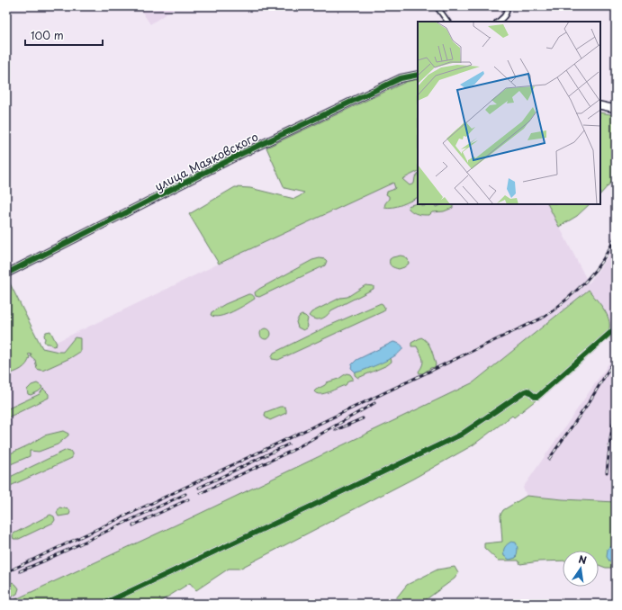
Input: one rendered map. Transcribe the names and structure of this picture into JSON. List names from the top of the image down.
{
  "streets": {
    "street": ["улица Маяковского"]
  },
  "scale_bar": "100 m",
  "north": "top"
}
